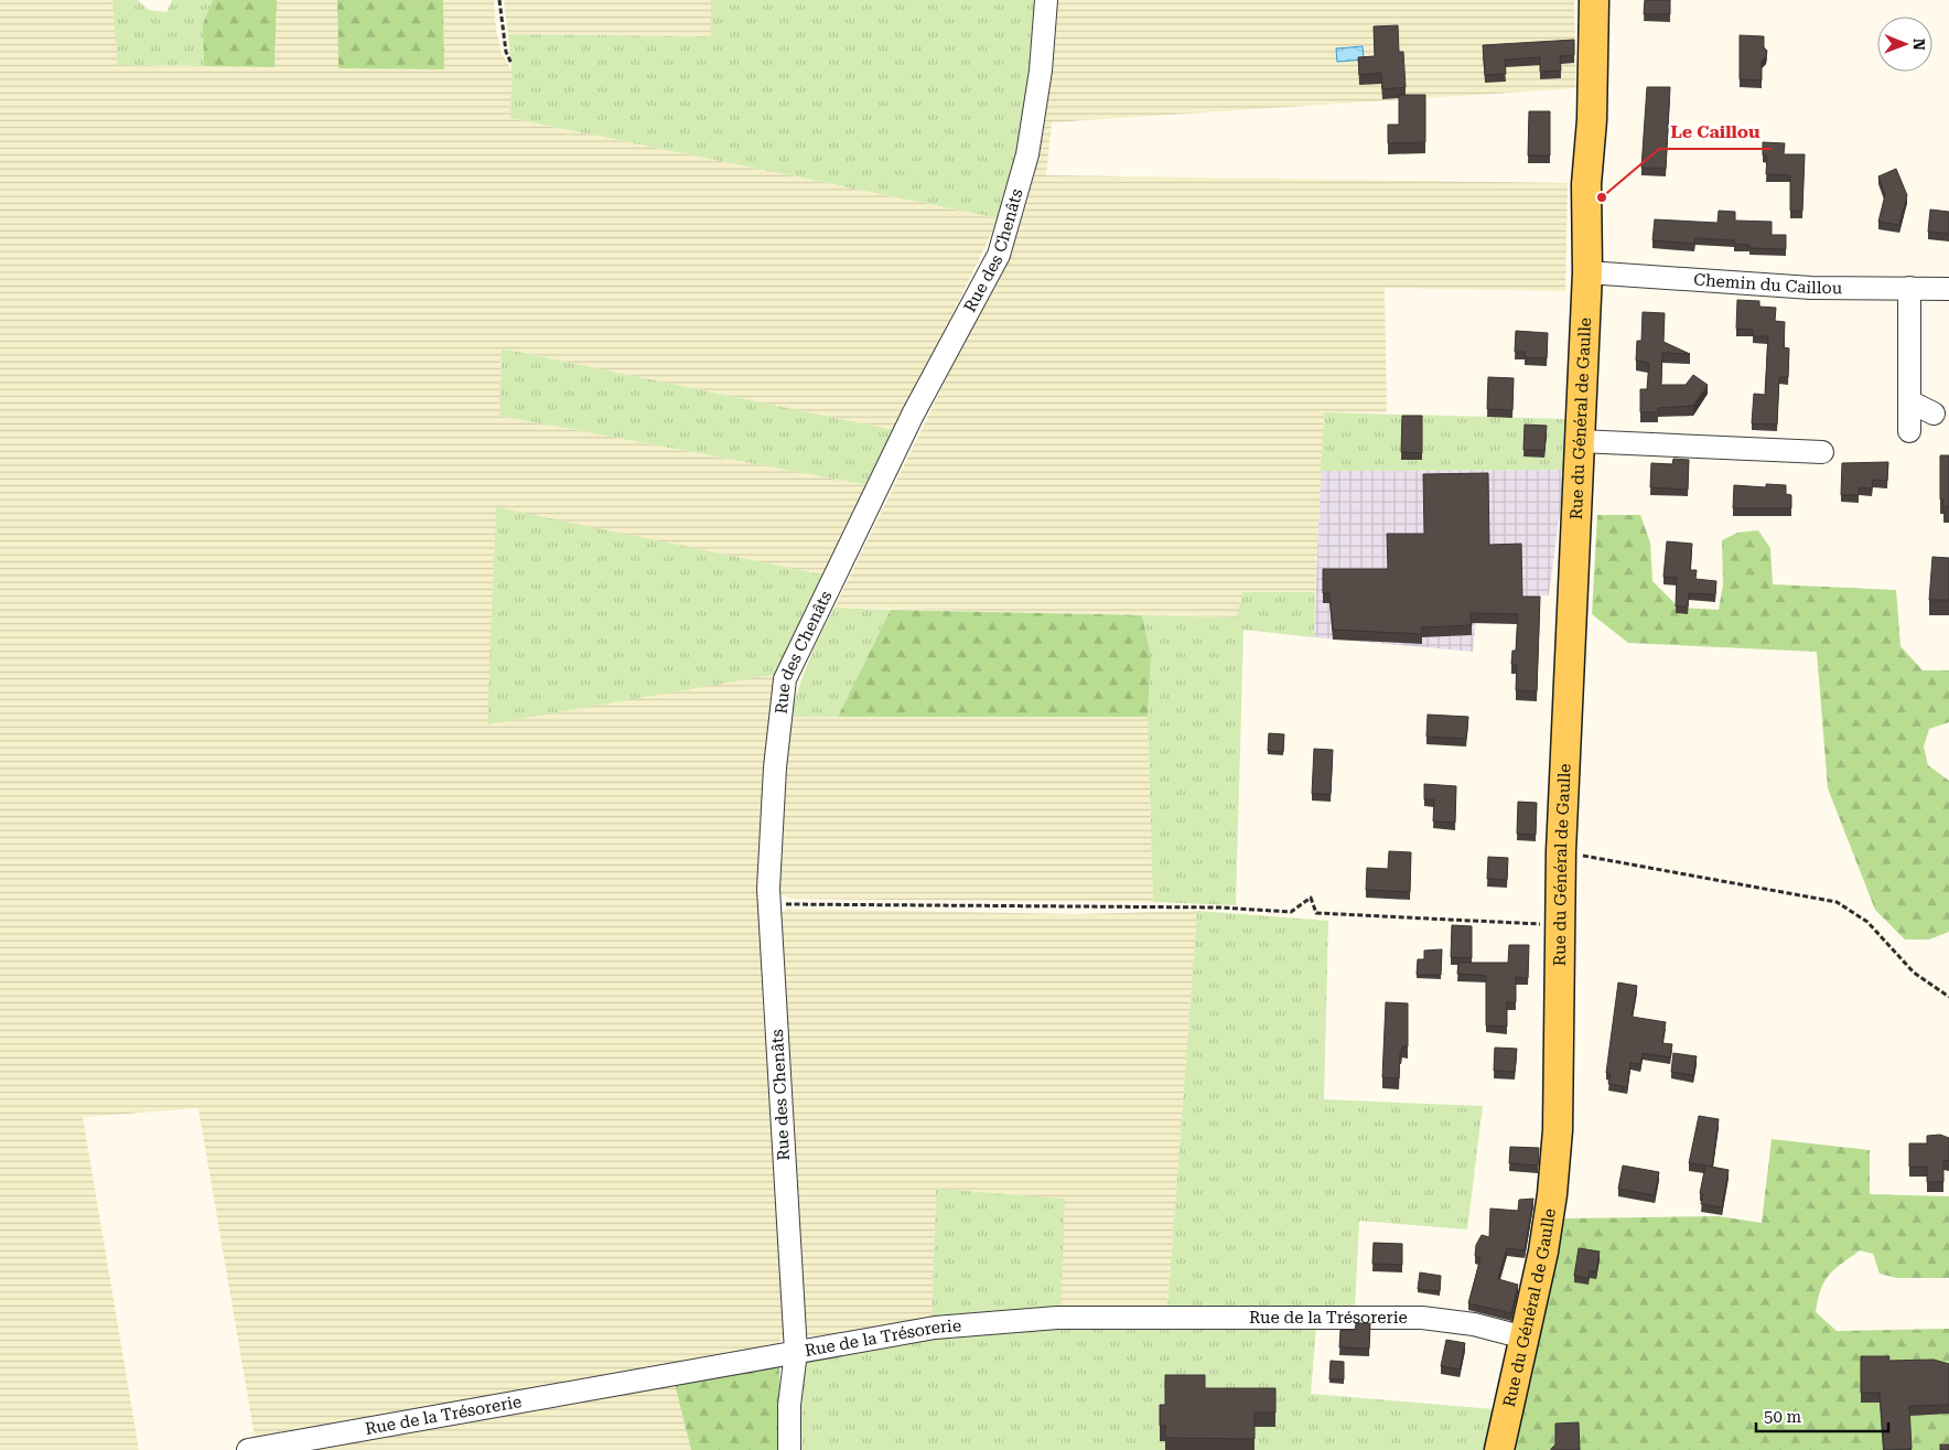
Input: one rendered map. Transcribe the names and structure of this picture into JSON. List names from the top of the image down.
{
  "streets": {
    "main road": ["Rue du Général de Gaulle"],
    "street": ["Rue des Chenâts", "Chemin du Caillou", "Rue de la Trésorerie"]
  },
  "crossings": [
    ["Rue des Chenâts", "Rue de la Trésorerie"],
    ["Chemin du Caillou", "Rue du Général de Gaulle"],
    ["Rue du Général de Gaulle", "Rue de la Trésorerie"]
  ],
  "places": ["Le Caillou"],
  "scale_bar": "50 m",
  "north": "right"
}
